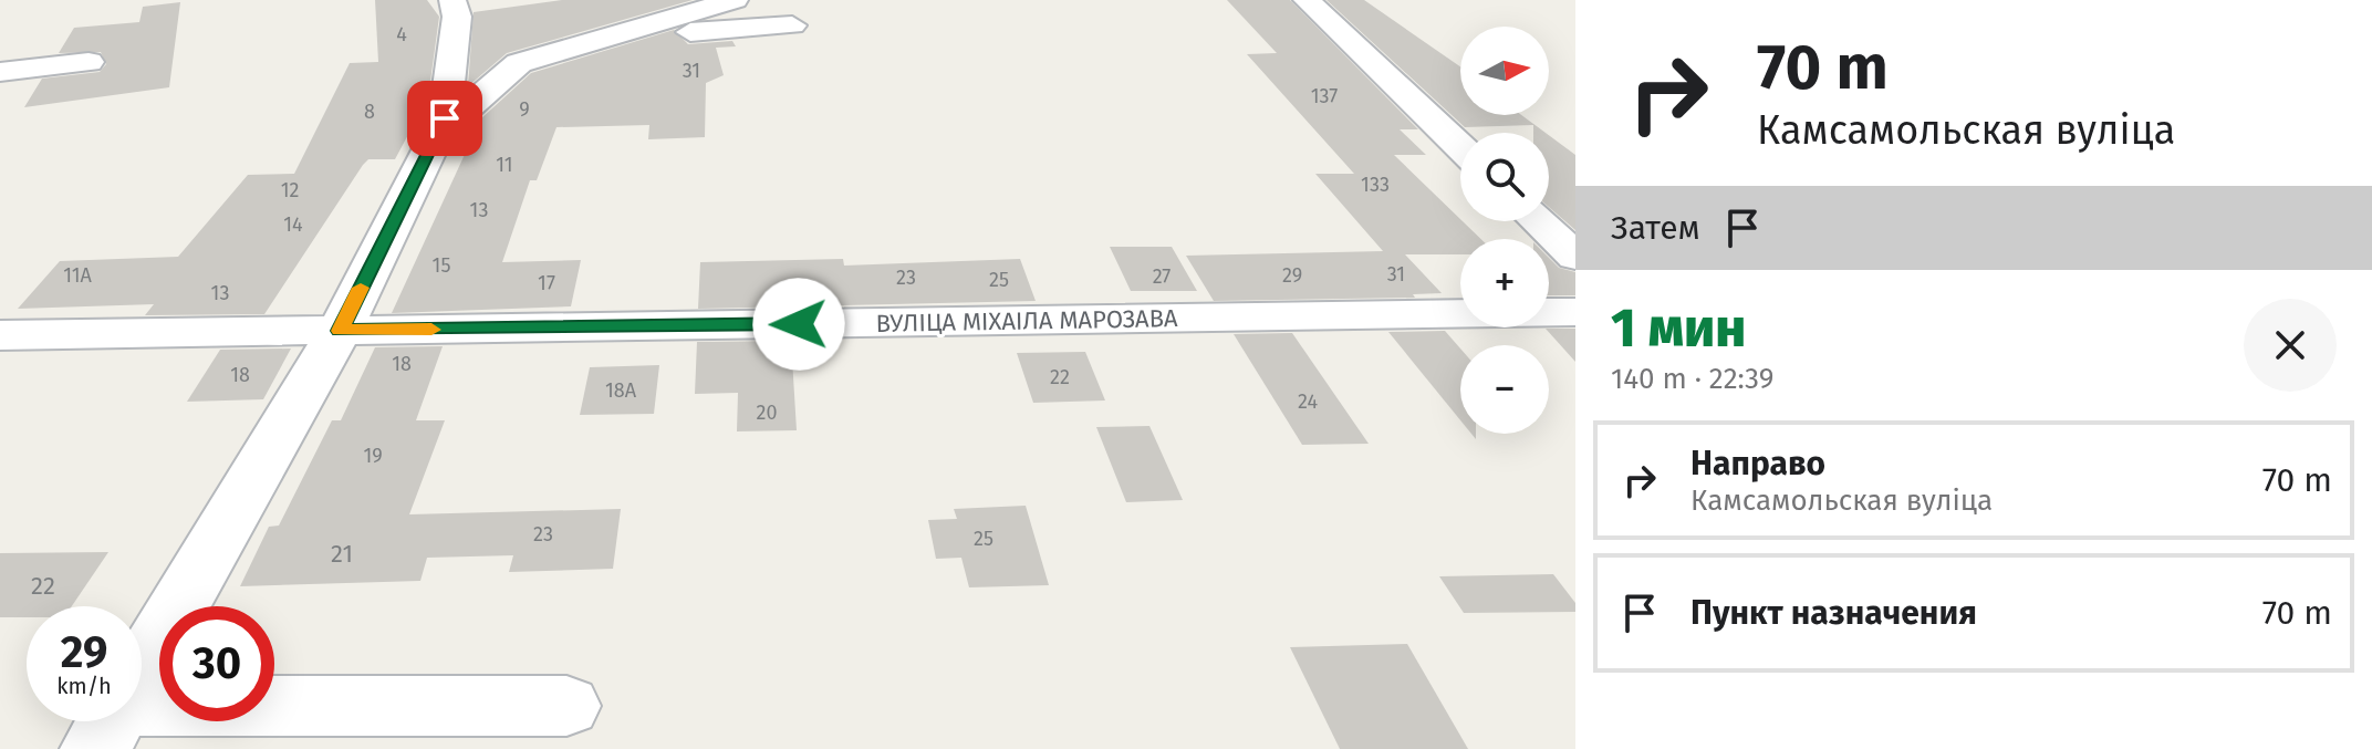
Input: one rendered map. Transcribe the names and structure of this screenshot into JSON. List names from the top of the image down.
{
  "streets": {
    "street": ["ВУЛІЦА МІХАІЛА МАРОЗАВА"]
  },
  "house_numbers": [
    "4",
    "31",
    "137",
    "9",
    "8",
    "11",
    "133",
    "12",
    "13",
    "14",
    "15",
    "31",
    "11А",
    "29",
    "27",
    "23",
    "25",
    "17",
    "13",
    "18",
    "18",
    "22",
    "18А",
    "24",
    "20",
    "19",
    "23",
    "25",
    "21",
    "22"
  ],
  "north": "right",
  "page": {
    "turn": ["70 m", "Камсамольская вуліца"],
    "map_buttons": ["+", "−"],
    "then": "Затем",
    "heading": ["1 мин", "140 m · 22:39"],
    "list": [
      {
        "name": "Направо",
        "note": "Камсамольская вуліца",
        "value": "70 m"
      },
      {
        "name": "Пункт назначения",
        "value": "70 m"
      }
    ],
    "speed": "29 km/h",
    "limit": "30"
  }
}
